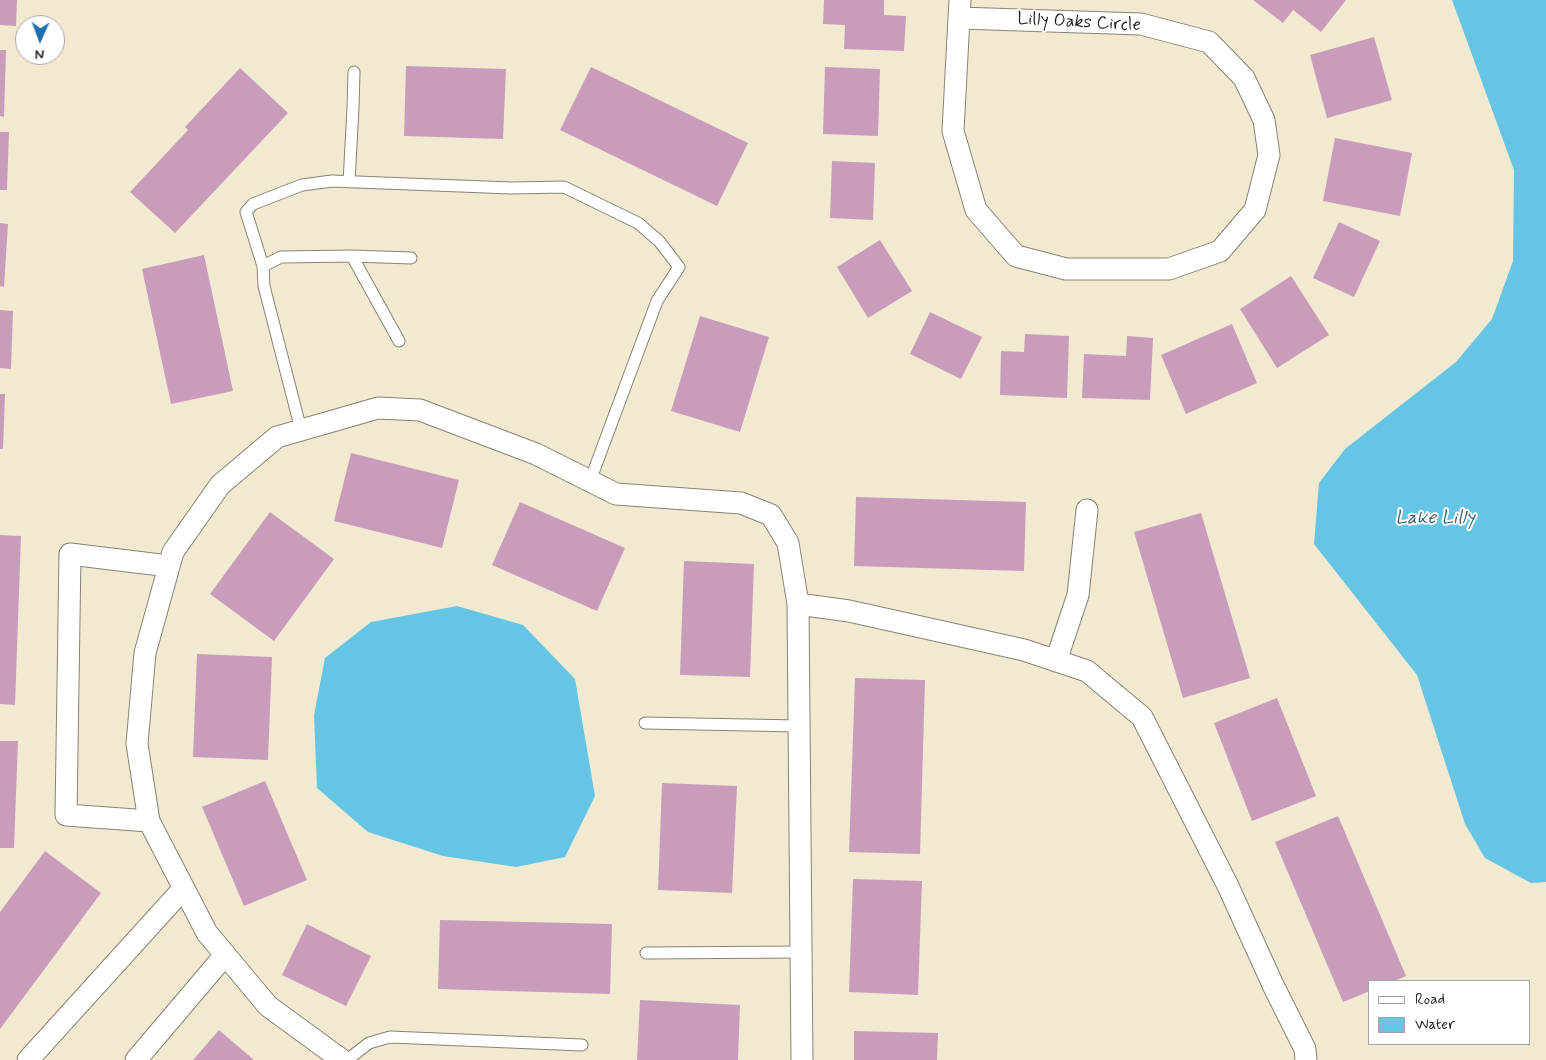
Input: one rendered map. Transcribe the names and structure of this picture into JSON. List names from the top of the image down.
{
  "streets": {
    "street": ["Lilly Oaks Circle"]
  },
  "water": ["Lake Lilly"],
  "legend": ["Road", "Water"],
  "north": "bottom"
}
